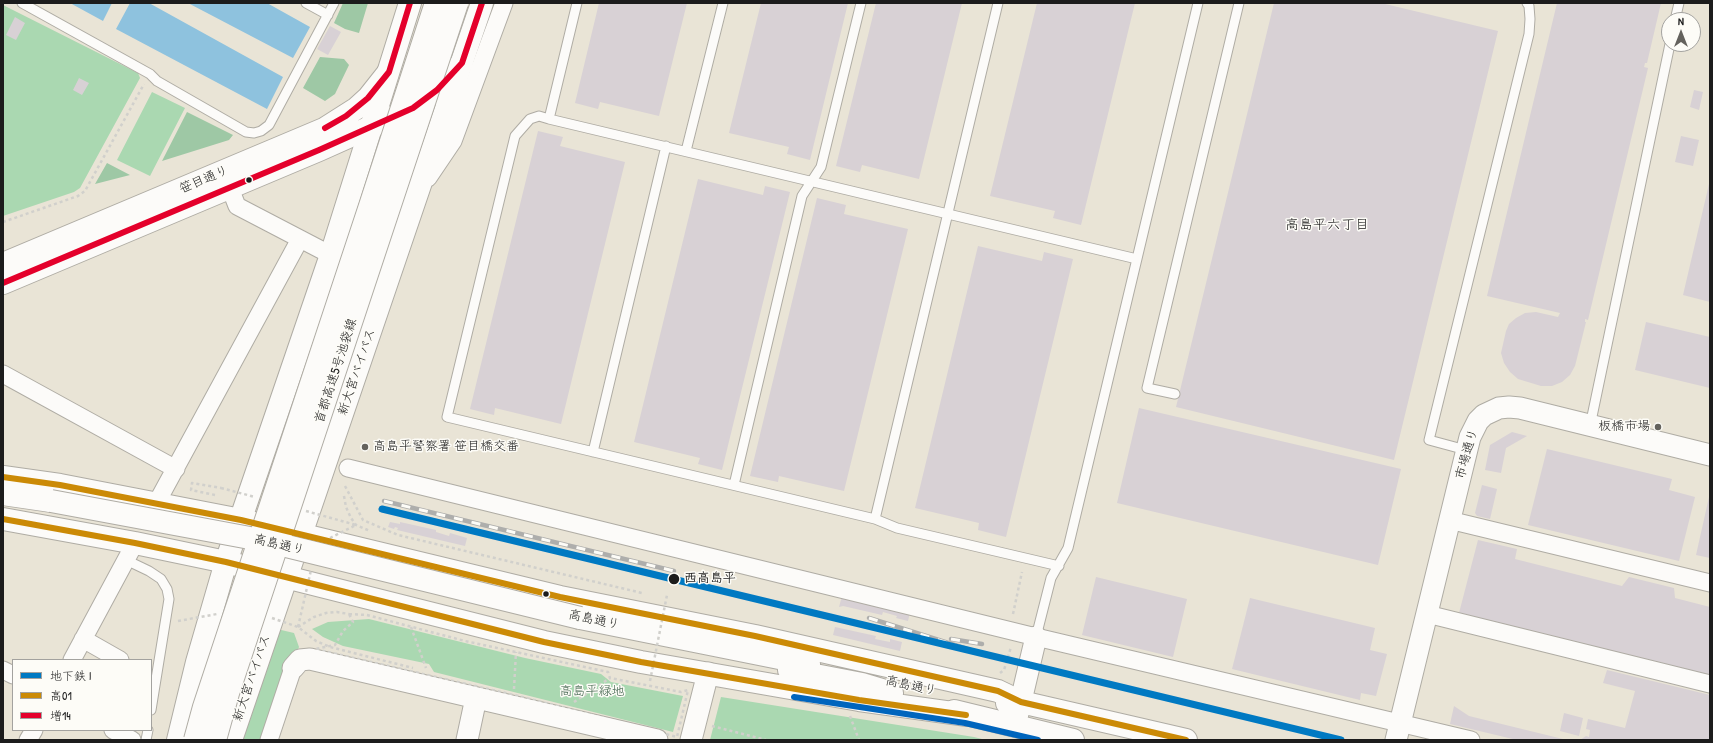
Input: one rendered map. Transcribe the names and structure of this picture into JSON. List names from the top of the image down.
{
  "streets": {
    "main road": [
      "笹目通り",
      "首都高速5号池袋線",
      "新大宮バイパス",
      "高島通り"
    ],
    "street": ["市場通り"]
  },
  "crossings": [
    ["笹目通り", "新大宮バイパス"]
  ],
  "districts": ["高島平六丁目"],
  "parks": ["高島平緑地"],
  "places": ["板橋市場", "高島平警察署 笹目橋交番", "西高島平"],
  "lines": ["transit line 増14", "transit line 高01", "metro line I"],
  "legend": ["地下鉄 I", "高01", "増14"],
  "north": "top"
}
